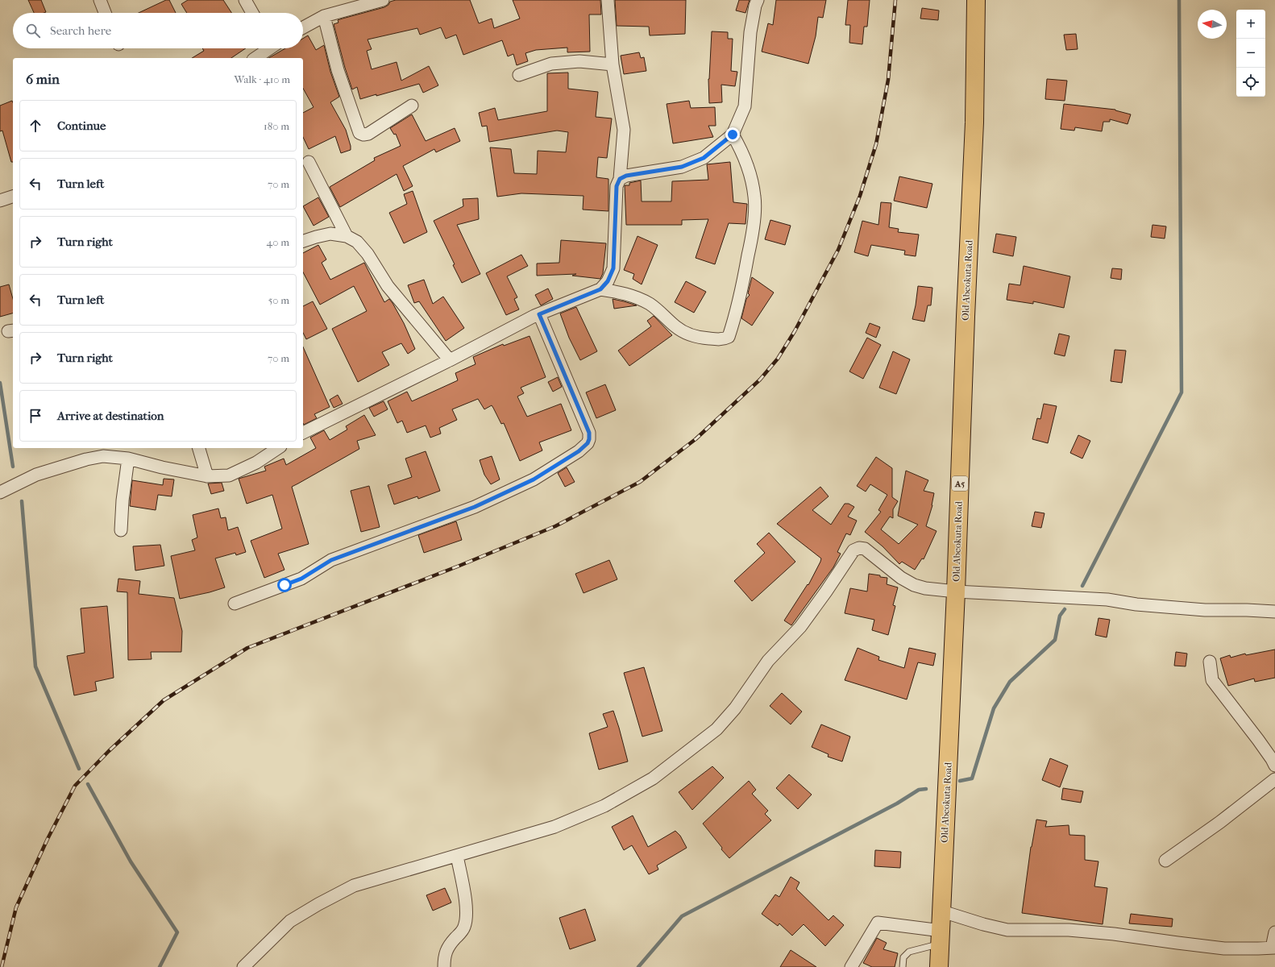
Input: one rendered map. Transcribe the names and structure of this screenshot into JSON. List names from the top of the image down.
{
  "streets": {
    "highway": ["Old Abeokuta Road", "A5"]
  },
  "north": "left",
  "page": {
    "map_buttons": ["+", "−"],
    "search": "Search here",
    "heading": ["6 min", "Walk · 410 m"],
    "list": [
      ["Continue", "180 m"],
      ["Turn left", "70 m"],
      ["Turn right", "40 m"],
      ["Turn left", "50 m"],
      ["Turn right", "70 m"],
      "Arrive at destination"
    ]
  }
}
